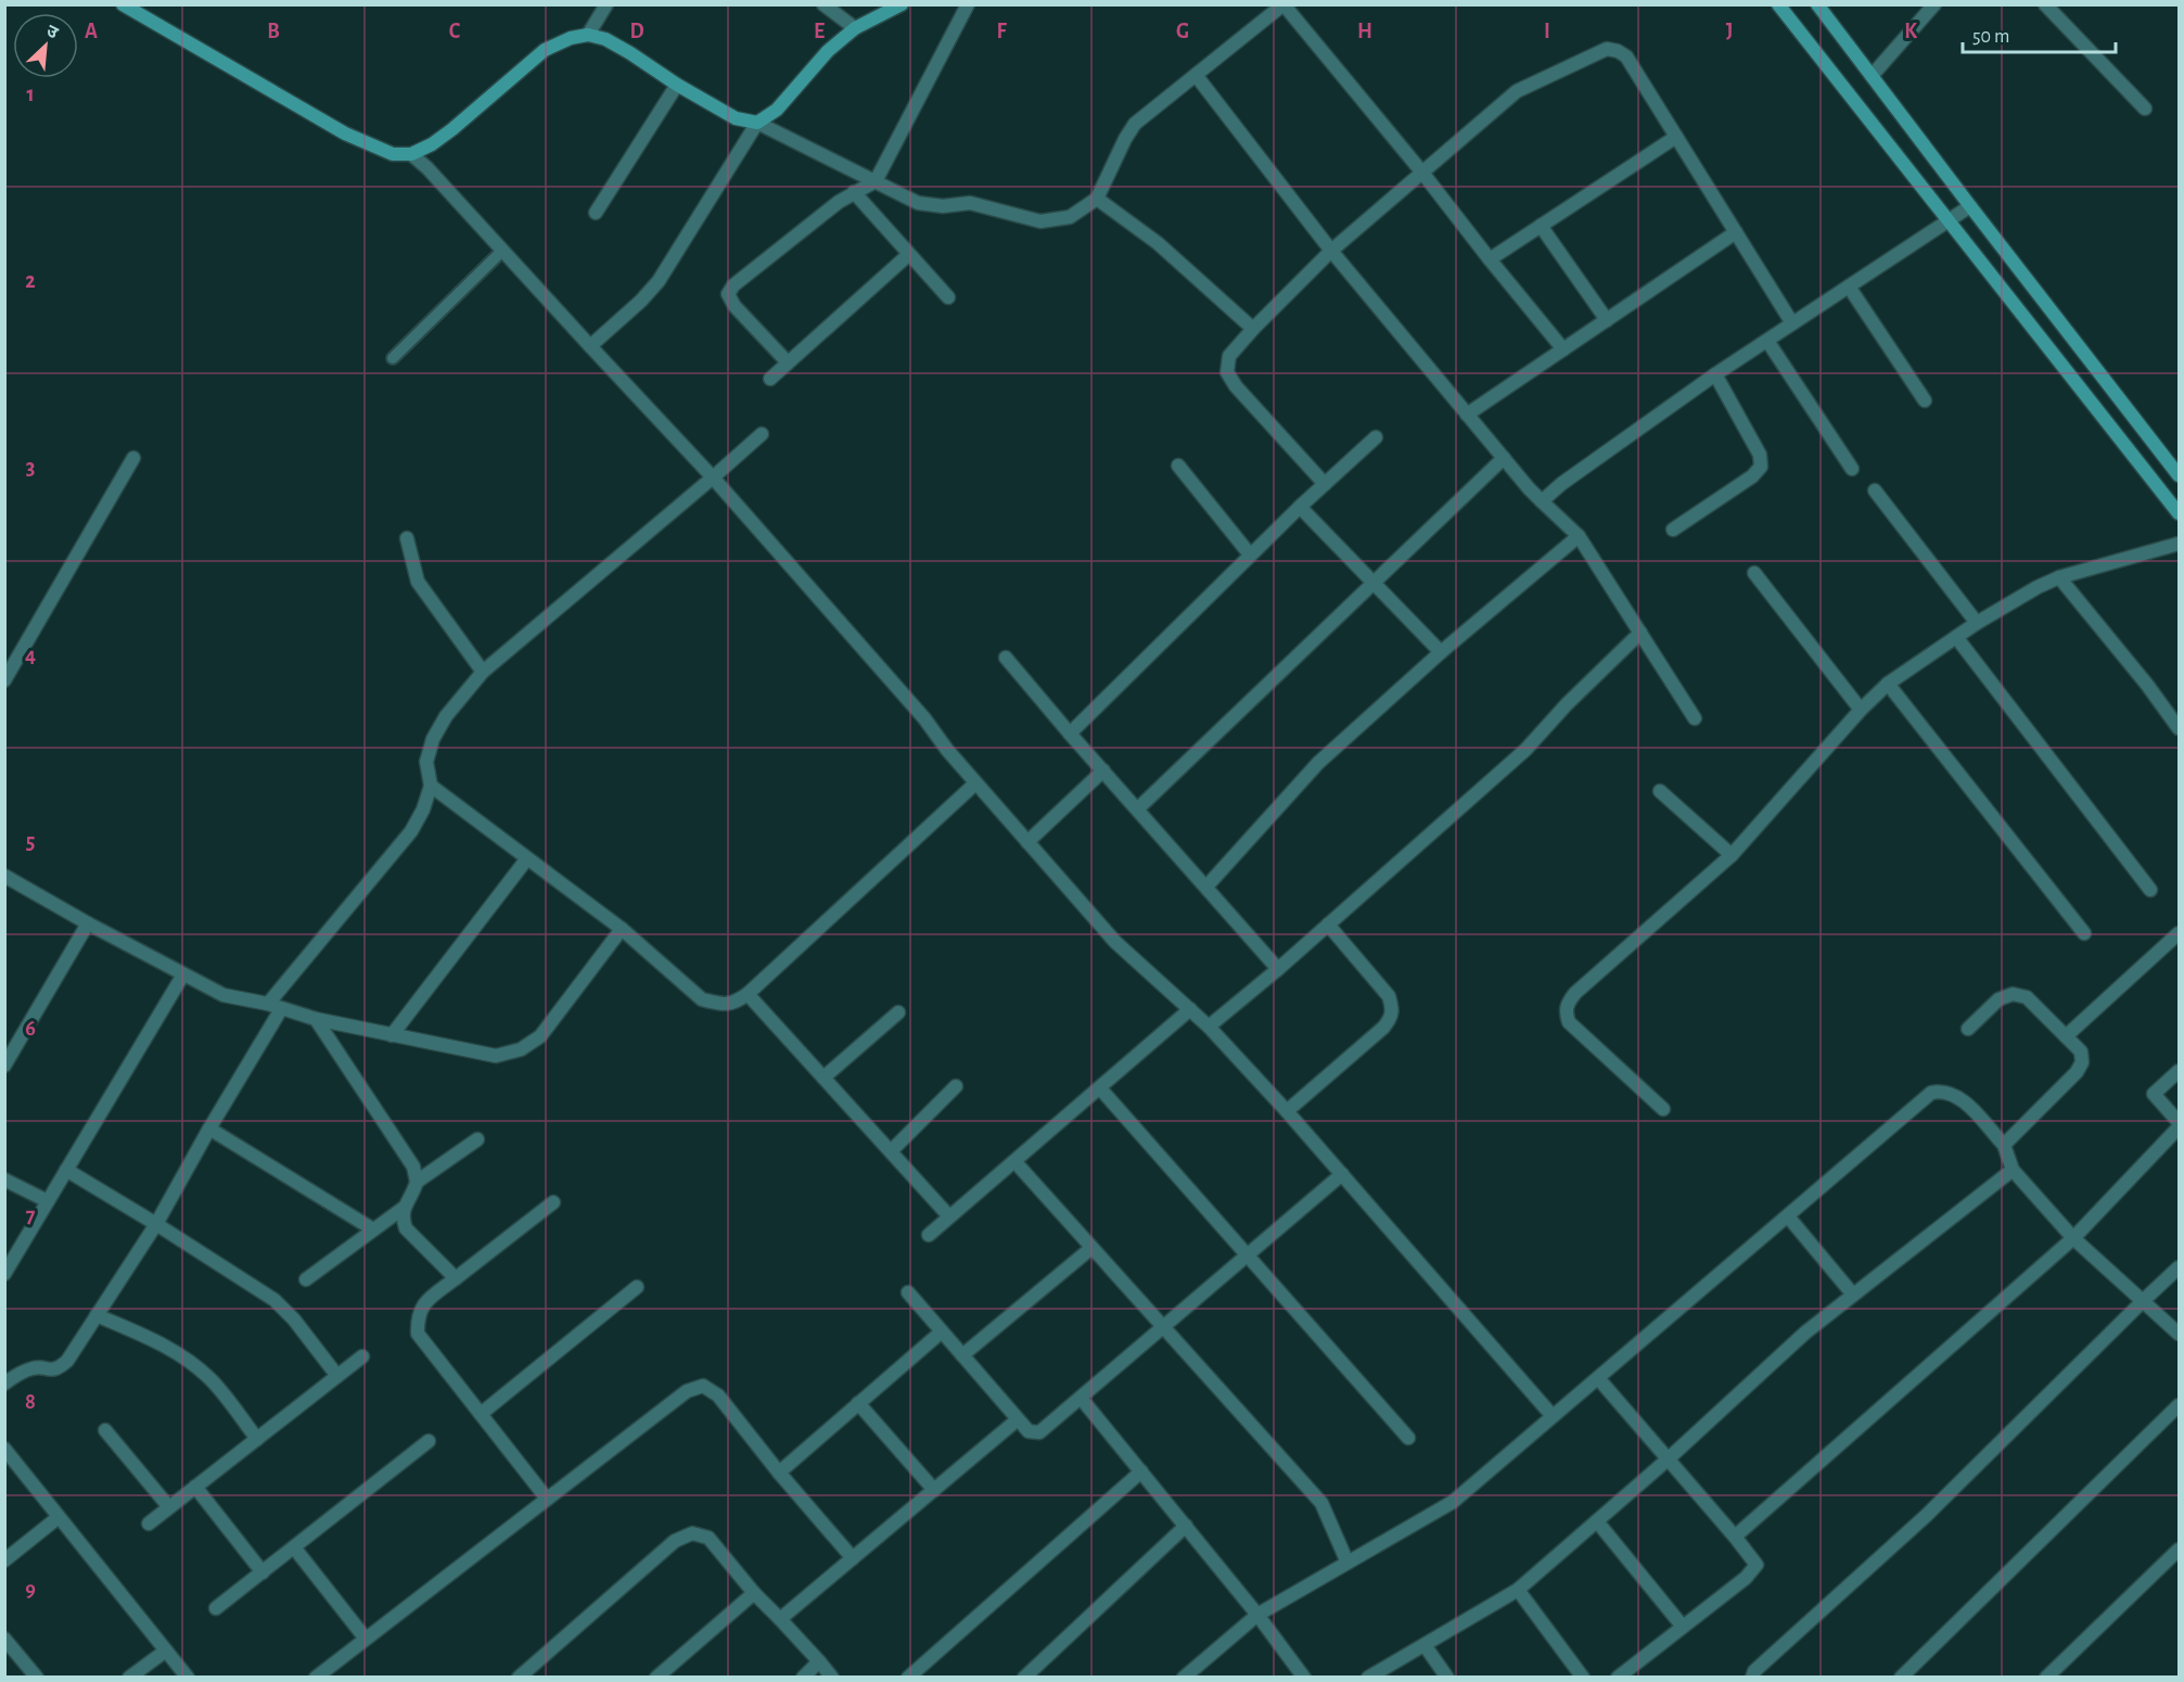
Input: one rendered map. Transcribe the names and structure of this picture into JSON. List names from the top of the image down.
{
  "scale_bar": "50 m",
  "north": "top right",
  "grid": {
    "columns": [
      "A",
      "B",
      "C",
      "D",
      "E",
      "F",
      "G",
      "H",
      "I",
      "J",
      "K"
    ],
    "rows": [
      "1",
      "2",
      "3",
      "4",
      "5",
      "6",
      "7",
      "8",
      "9"
    ]
  }
}
